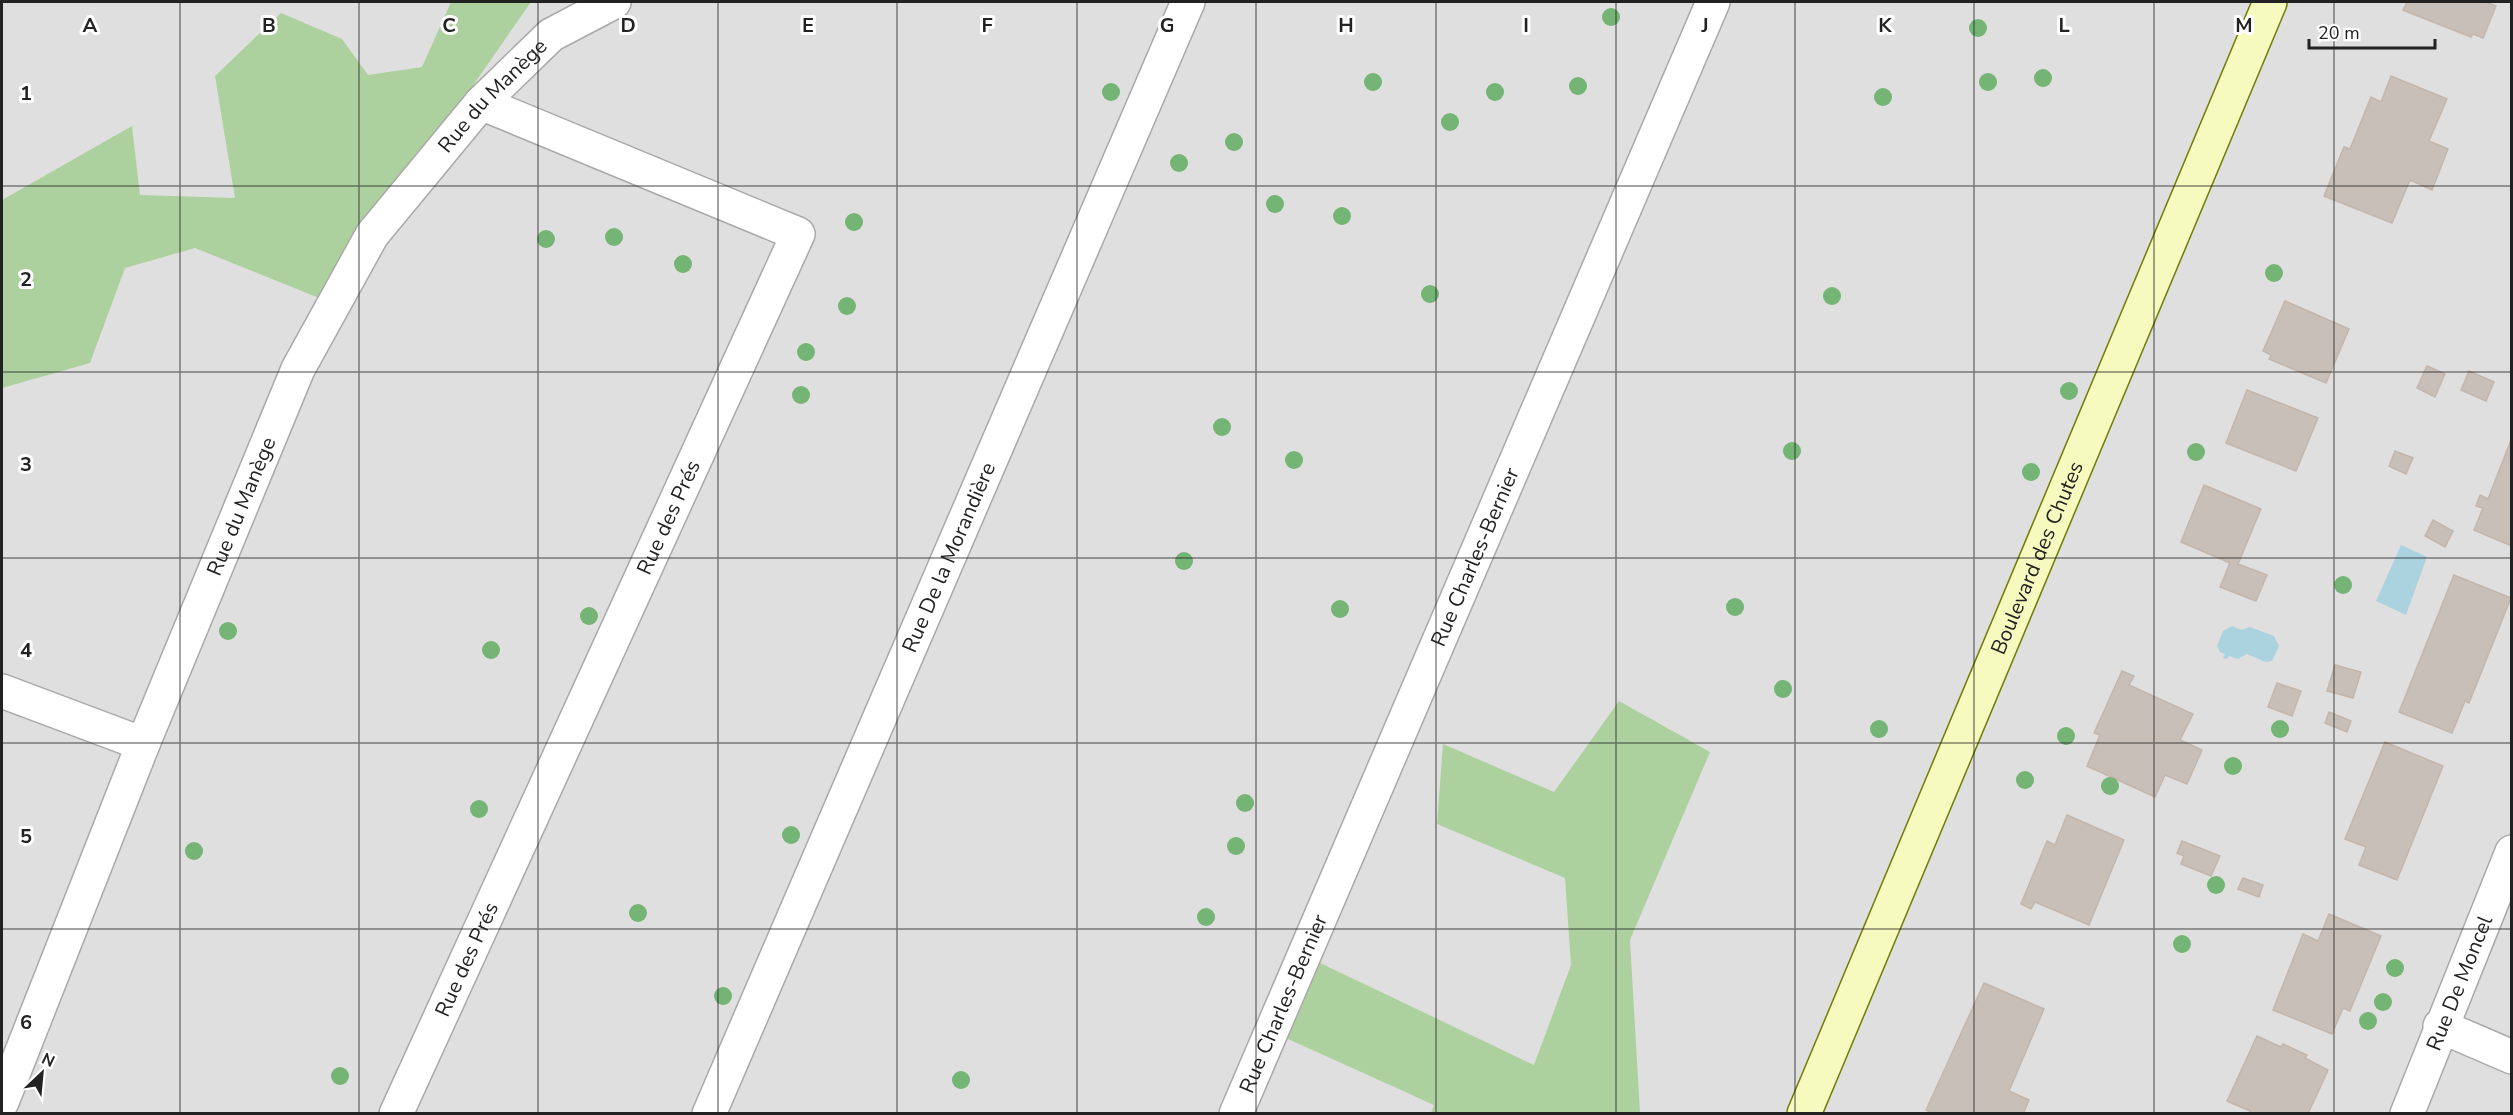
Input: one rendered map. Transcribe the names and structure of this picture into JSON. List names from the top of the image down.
{
  "streets": {
    "street": [
      "Rue du Manège",
      "Rue des Prés",
      "Rue De la Morandière",
      "Rue Charles-Bernier",
      "Boulevard des Chutes",
      "Rue De Moncel"
    ]
  },
  "crossings": [
    ["Rue du Manège", "Rue des Prés"]
  ],
  "scale_bar": "20 m",
  "north": "top right",
  "grid": {
    "columns": [
      "A",
      "B",
      "C",
      "D",
      "E",
      "F",
      "G",
      "H",
      "I",
      "J",
      "K",
      "L",
      "M"
    ],
    "rows": [
      "1",
      "2",
      "3",
      "4",
      "5",
      "6"
    ]
  }
}
